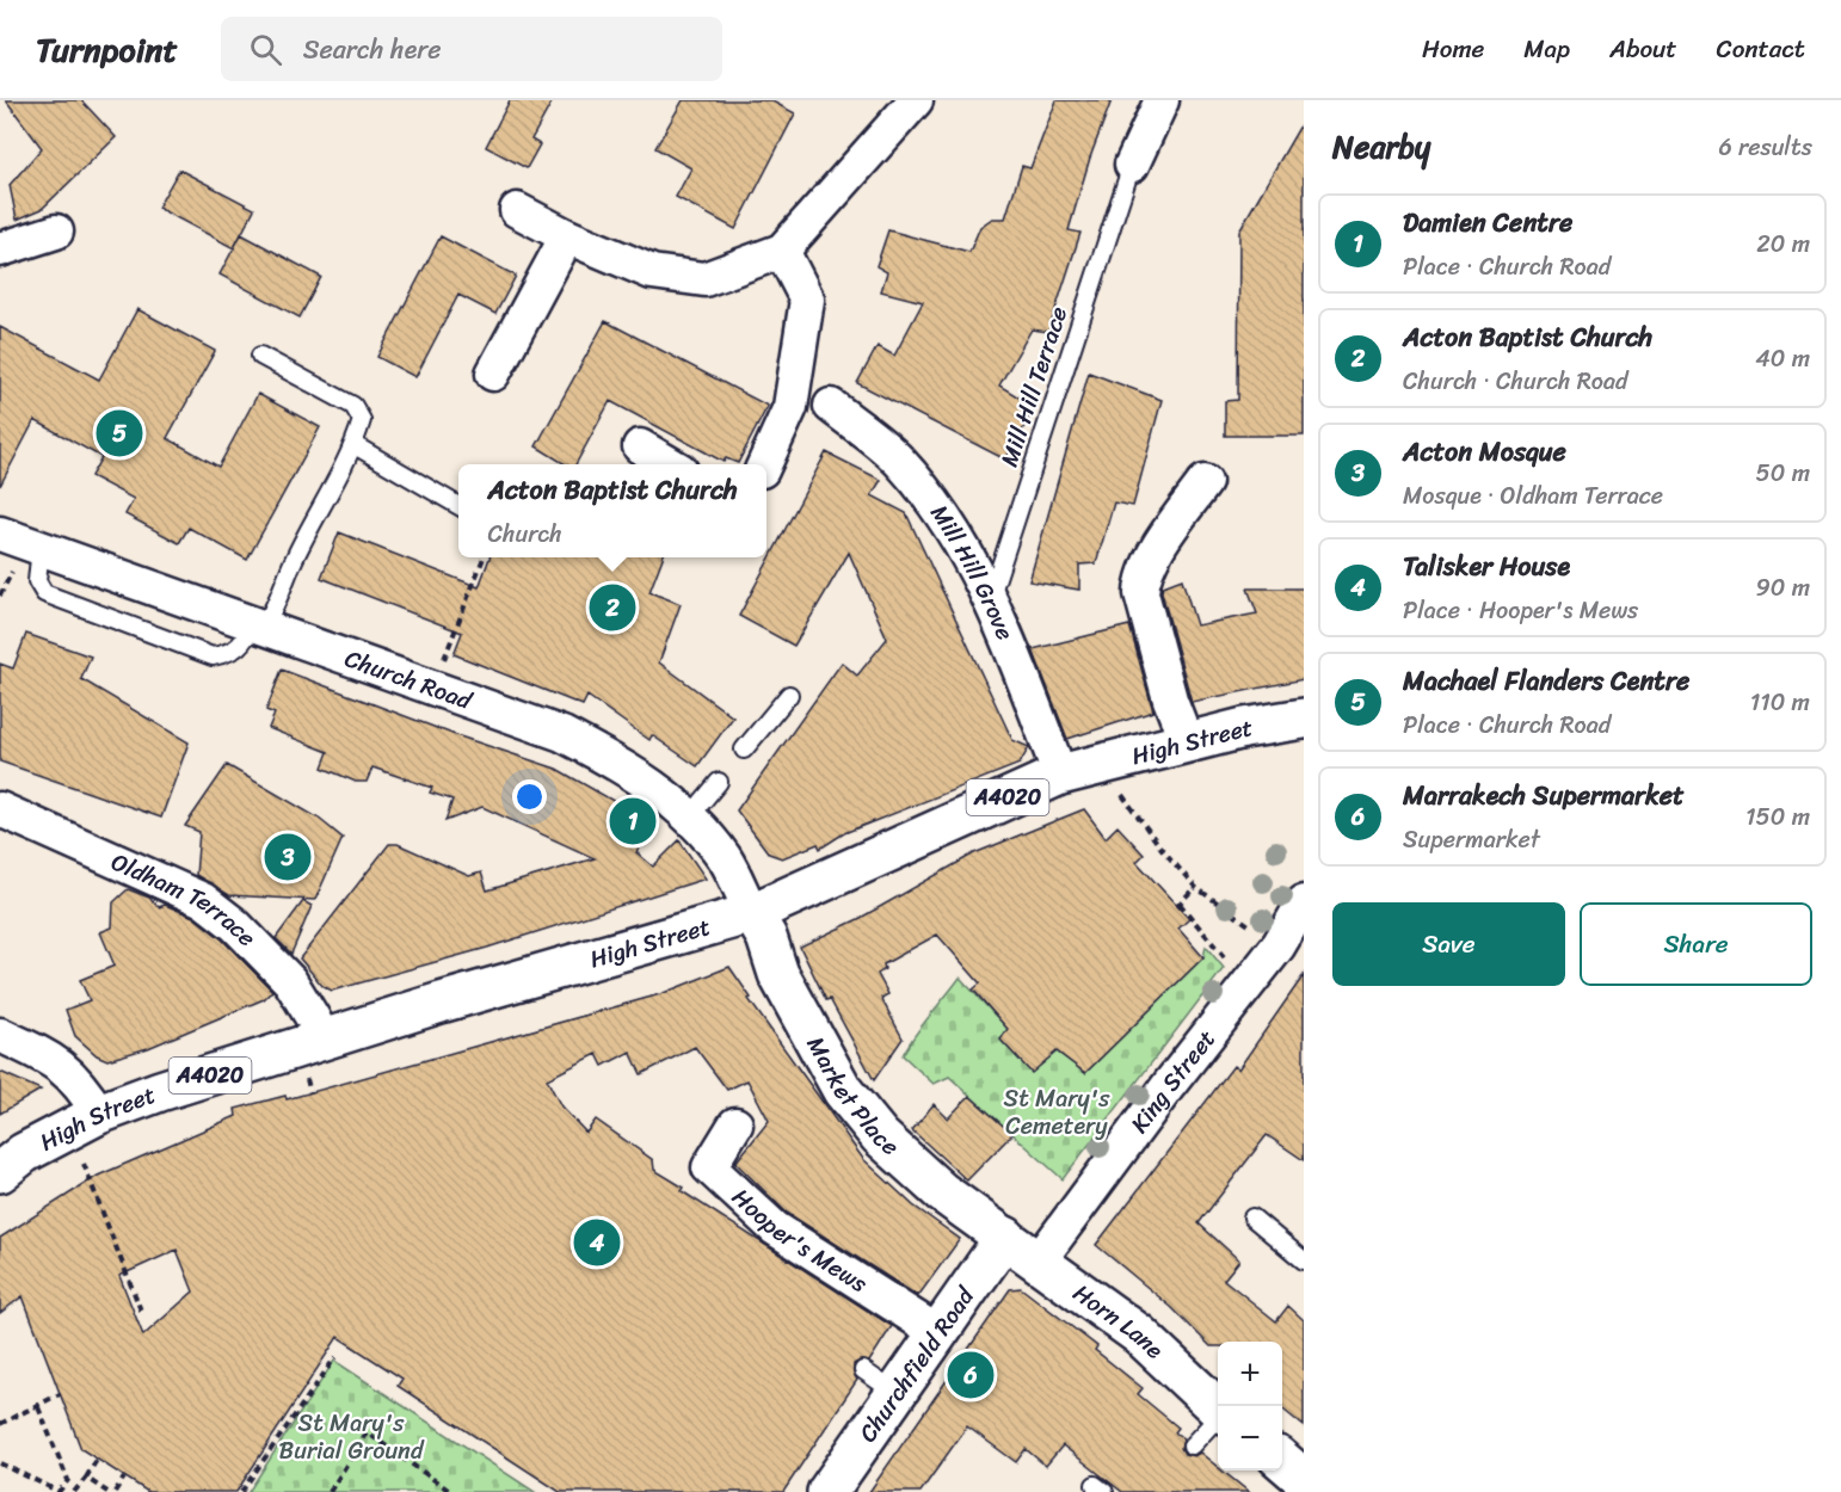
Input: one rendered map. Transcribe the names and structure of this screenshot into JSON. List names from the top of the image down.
{
  "streets": {
    "main road": [
      "High Street",
      "A4020",
      "Market Place",
      "Horn Lane",
      "Churchfield Road"
    ],
    "street": [
      "Mill Hill Grove",
      "Church Road",
      "Oldham Terrace",
      "King Street",
      "Hooper's Mews"
    ],
    "lane": ["Mill Hill Terrace"]
  },
  "crossings": [
    ["Mill Hill Terrace", "Mill Hill Grove"],
    ["Mill Hill Grove", "High Street"],
    ["Church Road", "High Street"],
    ["Church Road", "Market Place"],
    ["High Street", "Oldham Terrace"],
    ["High Street", "Market Place"],
    ["King Street", "Horn Lane"],
    ["Market Place", "Horn Lane"],
    ["Market Place", "Churchfield Road"],
    ["Hooper's Mews", "Churchfield Road"],
    ["Horn Lane", "Churchfield Road"]
  ],
  "parks": ["St Mary's Cemetery", "St Mary's Burial Ground"],
  "page": {
    "header": "Turnpoint",
    "search": "Search here",
    "nav": [
      "Home",
      "Map",
      "About",
      "Contact"
    ],
    "heading": ["Nearby", "6 results"],
    "list": [
      {
        "mark": "1",
        "name": "Damien Centre",
        "note": "Place · Church Road",
        "value": "20 m"
      },
      {
        "mark": "2",
        "name": "Acton Baptist Church",
        "note": "Church · Church Road",
        "value": "40 m"
      },
      {
        "mark": "3",
        "name": "Acton Mosque",
        "note": "Mosque · Oldham Terrace",
        "value": "50 m"
      },
      {
        "mark": "4",
        "name": "Talisker House",
        "note": "Place · Hooper's Mews",
        "value": "90 m"
      },
      {
        "mark": "5",
        "name": "Machael Flanders Centre",
        "note": "Place · Church Road",
        "value": "110 m"
      },
      {
        "mark": "6",
        "name": "Marrakech Supermarket",
        "note": "Supermarket",
        "value": "150 m"
      }
    ],
    "pins": [
      "5",
      "2",
      "1",
      "3",
      "4",
      "6"
    ],
    "popup": ["Acton Baptist Church", "Church"],
    "buttons": ["Save", "Share"],
    "map_buttons": ["+", "−"]
  }
}
